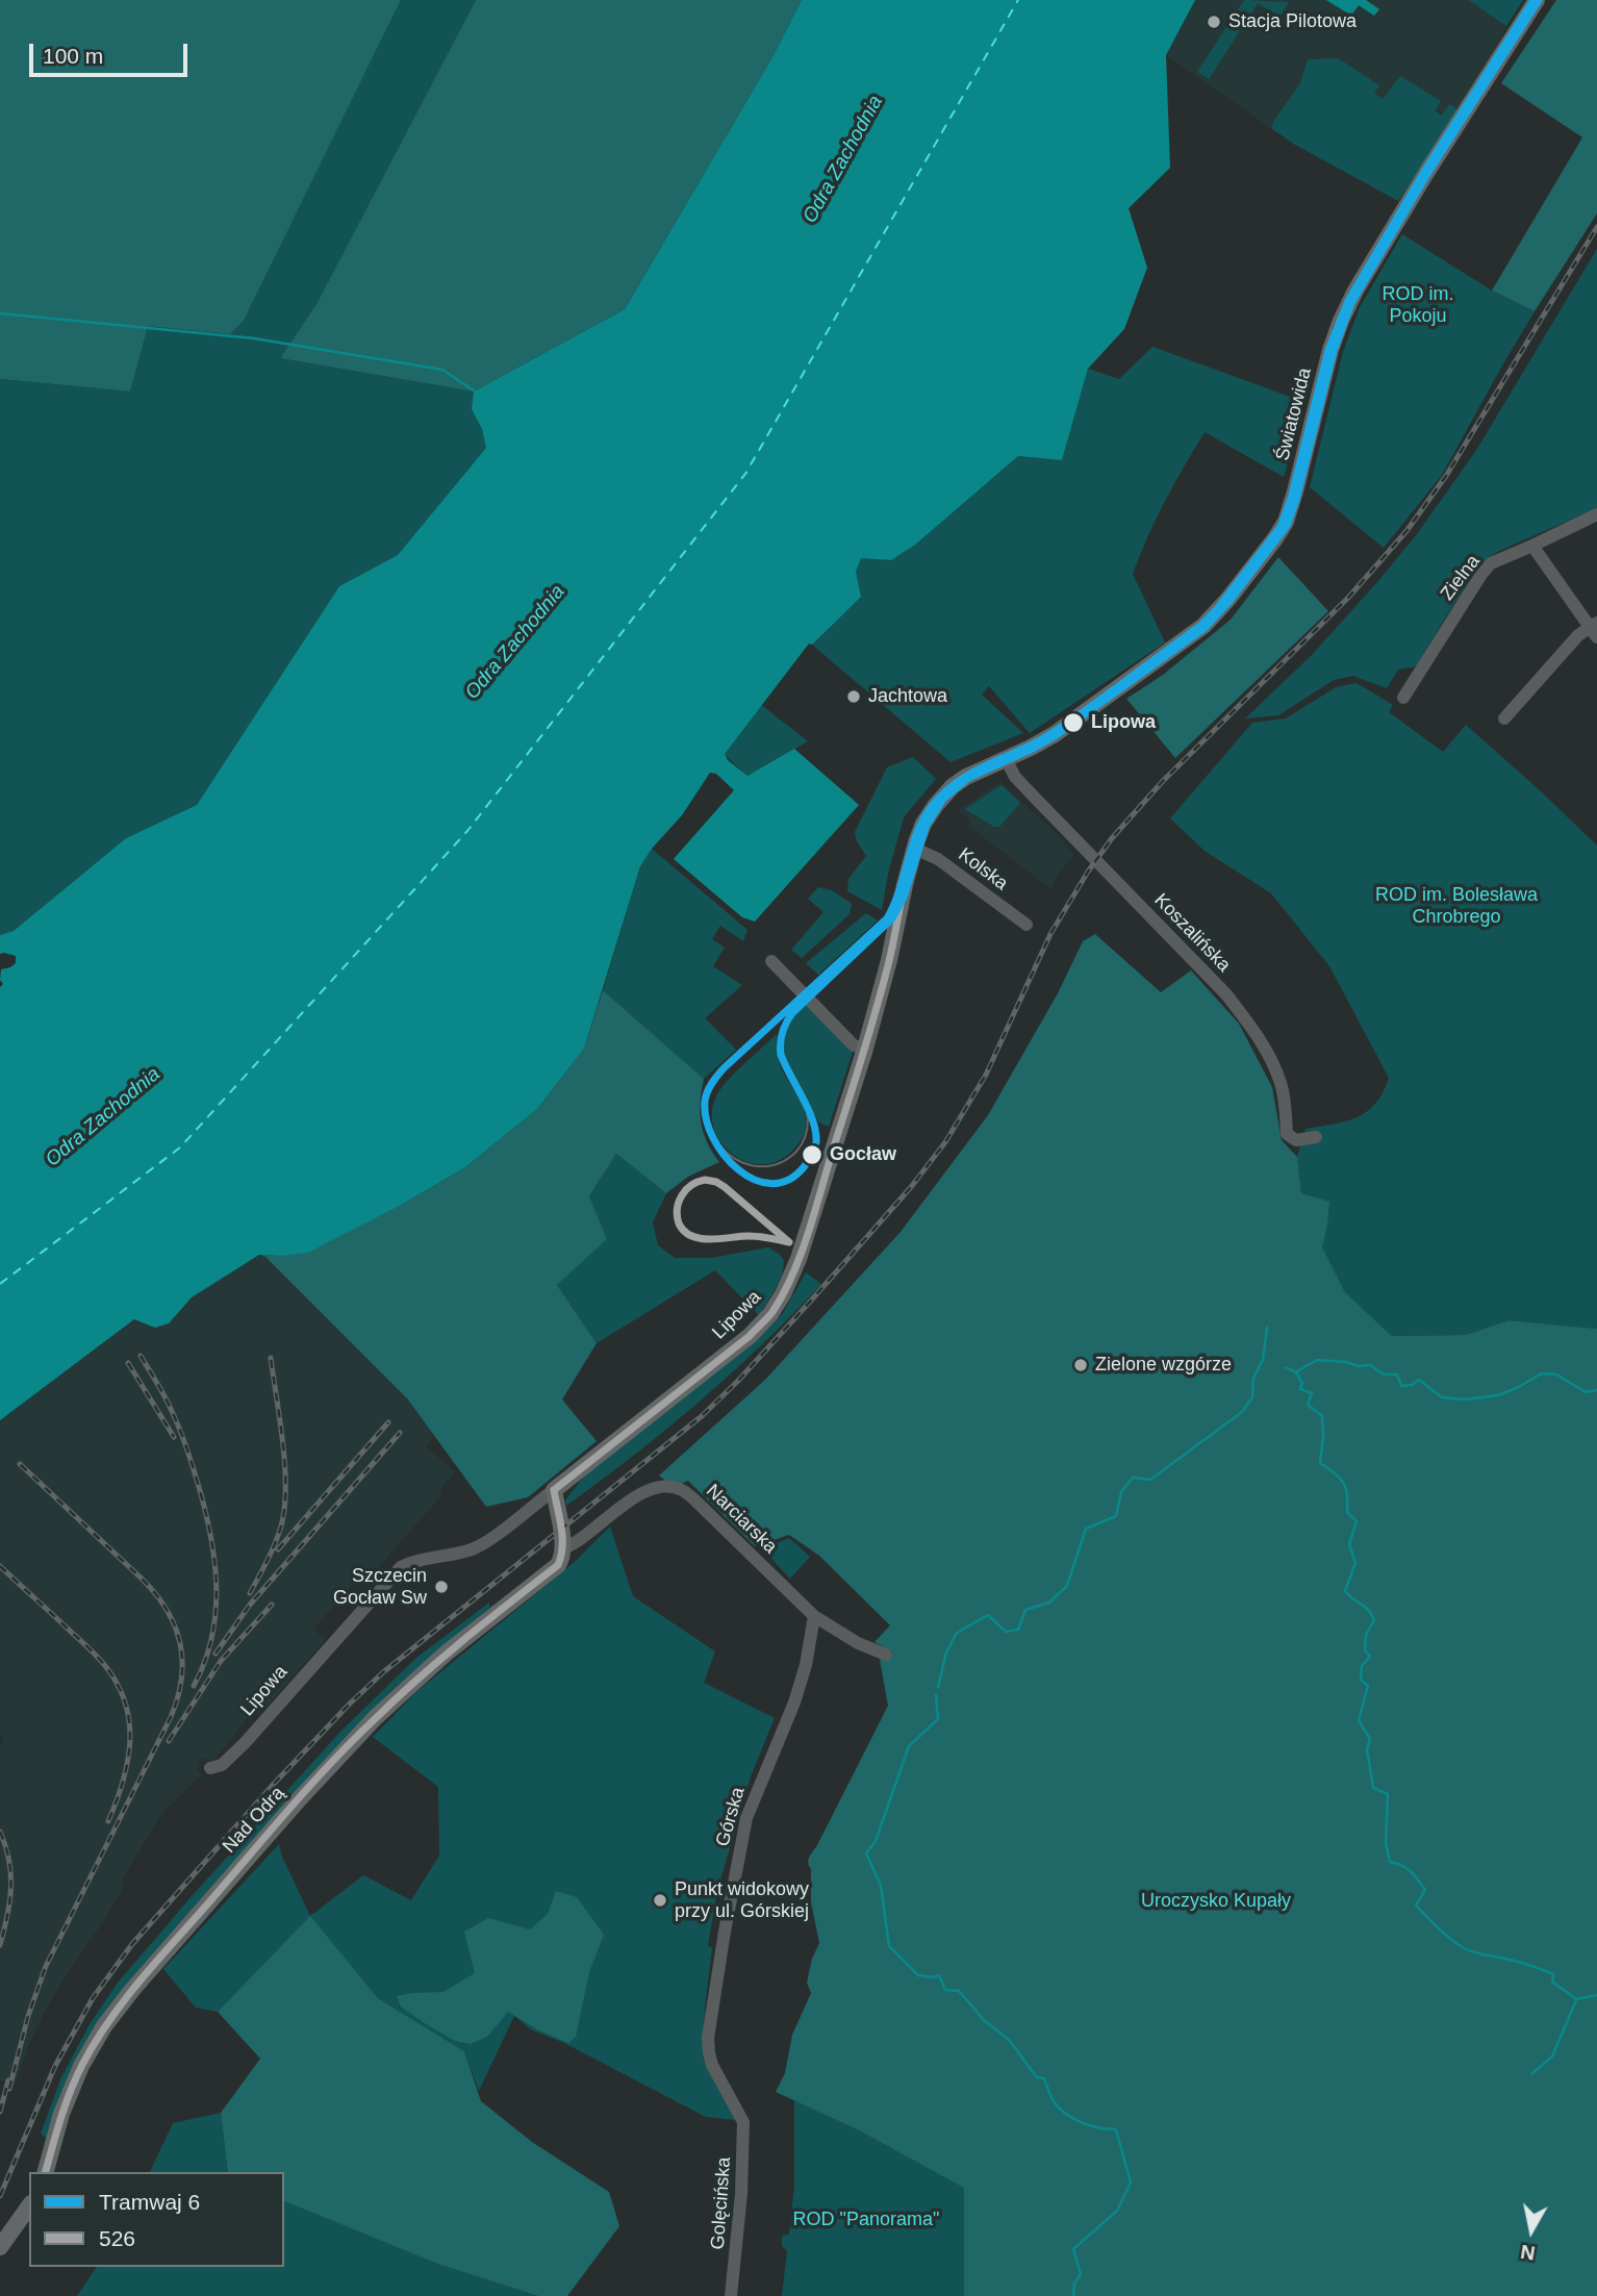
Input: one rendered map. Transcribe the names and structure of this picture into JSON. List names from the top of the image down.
{
  "streets": {
    "street": [
      "Światowida",
      "Zielna",
      "Kolska",
      "Koszalińska",
      "Lipowa",
      "Narciarska",
      "Górska",
      "Nad Odrą",
      "Golęcińska"
    ]
  },
  "crossings": [
    ["Światowida", "Koszalińska"],
    ["Światowida", "Lipowa"],
    ["Kolska", "Lipowa"],
    ["Koszalińska", "Lipowa"],
    ["Narciarska", "Górska"],
    ["Narciarska", "Nad Odrą"],
    ["Górska", "Golęcińska"]
  ],
  "water": ["Odra Zachodnia"],
  "parks": [
    "ROD im. Pokoju",
    "ROD im. Bolesława Chrobrego",
    "Uroczysko Kupały",
    "ROD \"Panorama\""
  ],
  "places": [
    "Stacja Pilotowa",
    "Jachtowa",
    "Lipowa",
    "Gocław",
    "Zielone wzgórze",
    "Szczecin Gocław Sw",
    "Punkt widokowy przy ul. Górskiej"
  ],
  "lines": ["tram line 6", "transit line 526"],
  "legend": ["Tramwaj 6", "526"],
  "scale_bar": "100 m",
  "north": "bottom"
}
